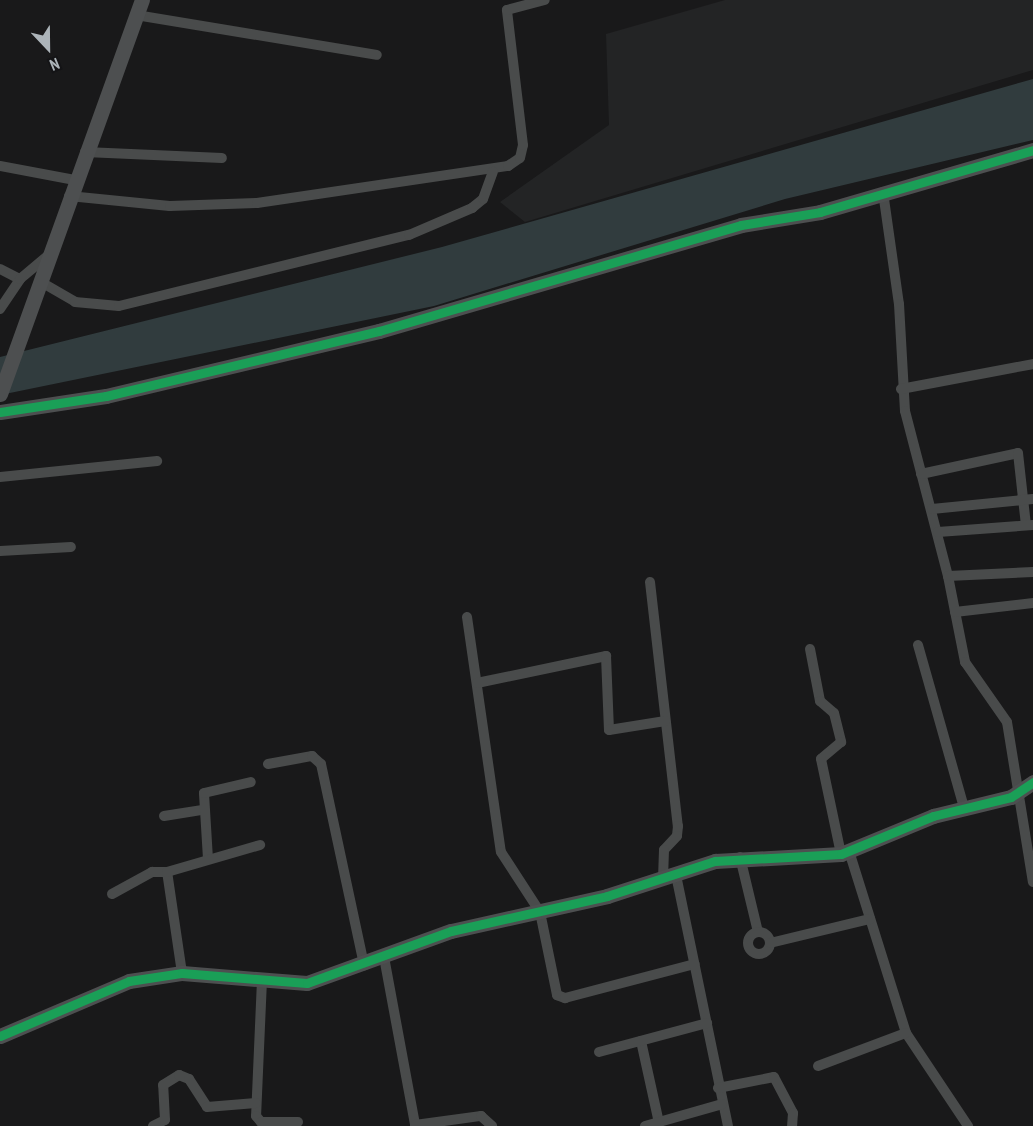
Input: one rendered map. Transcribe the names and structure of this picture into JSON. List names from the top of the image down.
{
  "north": "bottom"
}
